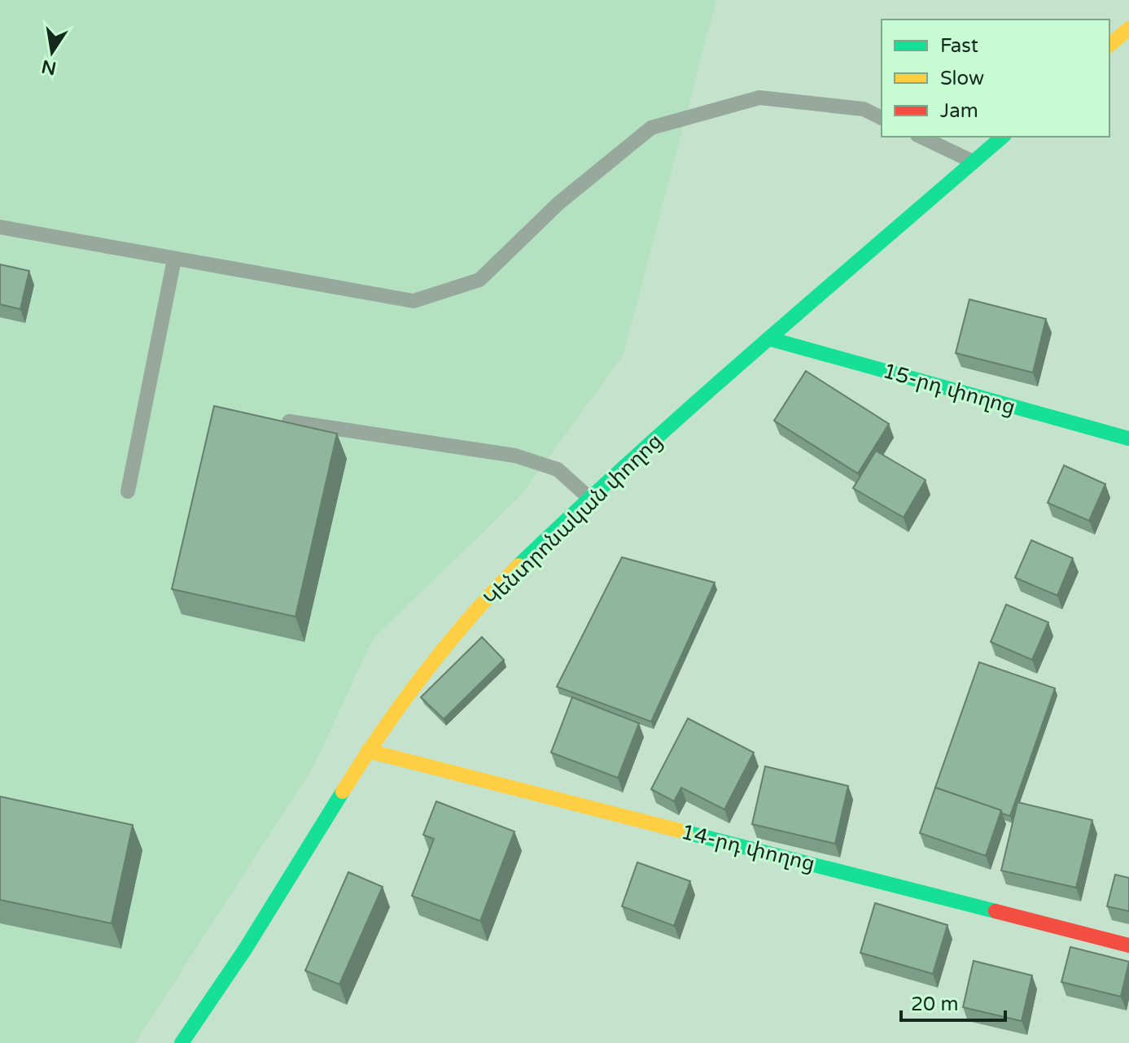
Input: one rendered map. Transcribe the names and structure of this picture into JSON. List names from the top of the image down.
{
  "streets": {
    "main road": ["15-րդ փողոց", "Կենտրոնական փողոց", "14-րդ փողոց"]
  },
  "crossings": [
    ["15-րդ փողոց", "Կենտրոնական փողոց"],
    ["Կենտրոնական փողոց", "14-րդ փողոց"]
  ],
  "legend": ["Fast", "Slow", "Jam"],
  "scale_bar": "20 m",
  "north": "bottom"
}
